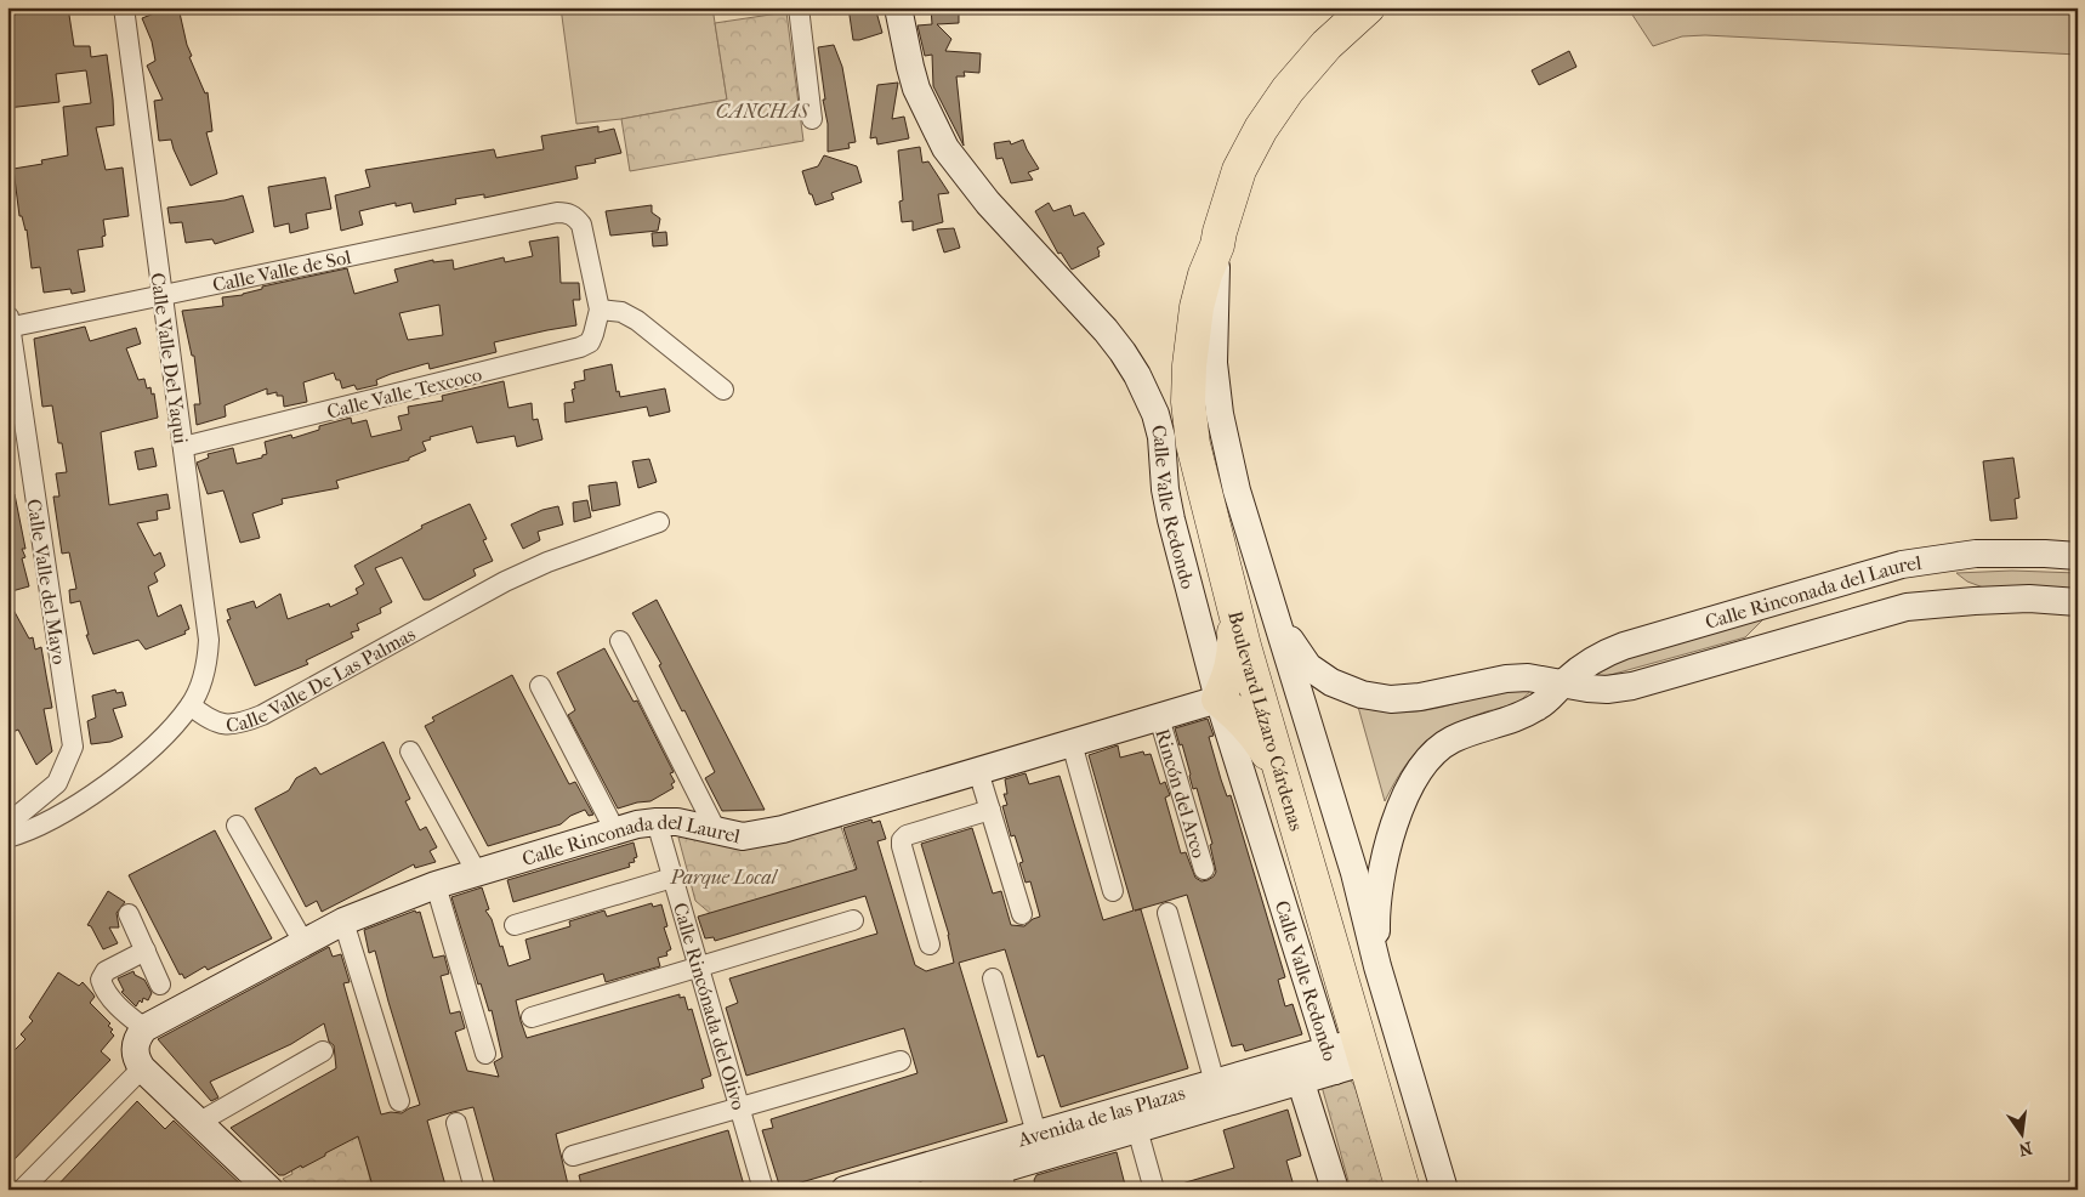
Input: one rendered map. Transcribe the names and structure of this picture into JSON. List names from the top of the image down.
{
  "streets": {
    "highway": ["Boulevard Lázaro Cárdenas"],
    "street": [
      "Calle Valle de Sol",
      "Calle Valle Del Yaqui",
      "Calle Valle Texcoco",
      "Calle Valle Redondo",
      "Calle Valle del Mayo",
      "Calle Rinconada del Laurel",
      "Calle Valle De Las Palmas",
      "Rincón del Arco",
      "Calle Rincónada del Olivo",
      "Avenida de las Plazas"
    ]
  },
  "crossings": [
    ["Calle Valle de Sol", "Calle Valle Del Yaqui"],
    ["Calle Valle de Sol", "Calle Valle Texcoco"],
    ["Calle Valle de Sol", "Calle Valle del Mayo"],
    ["Calle Valle Del Yaqui", "Calle Valle Texcoco"],
    ["Calle Valle Del Yaqui", "Calle Valle De Las Palmas"],
    ["Calle Valle Redondo", "Calle Rinconada del Laurel"],
    ["Calle Valle Redondo", "Boulevard Lázaro Cárdenas"],
    ["Calle Valle Redondo", "Avenida de las Plazas"],
    ["Calle Rinconada del Laurel", "Boulevard Lázaro Cárdenas"],
    ["Calle Rinconada del Laurel", "Rincón del Arco"],
    ["Calle Rinconada del Laurel", "Calle Rincónada del Olivo"],
    ["Boulevard Lázaro Cárdenas", "Avenida de las Plazas"]
  ],
  "parks": ["CANCHAS", "Parque Local"],
  "north": "bottom"
}
